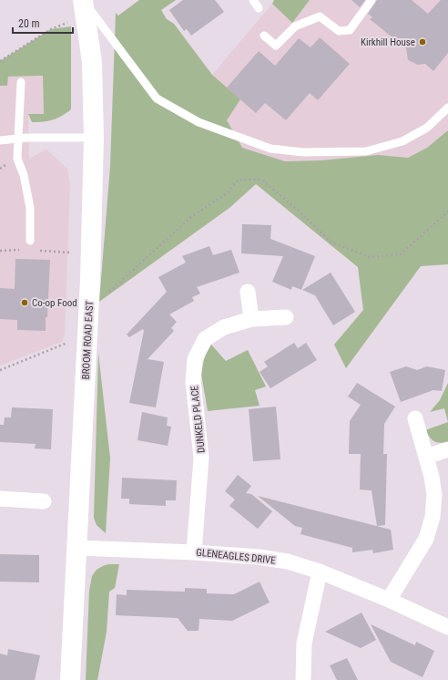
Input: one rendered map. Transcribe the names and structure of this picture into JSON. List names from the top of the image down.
{
  "streets": {
    "street": ["BROOM ROAD EAST", "DUNKELD PLACE", "GLENEAGLES DRIVE"]
  },
  "crossings": [
    ["BROOM ROAD EAST", "GLENEAGLES DRIVE"],
    ["DUNKELD PLACE", "GLENEAGLES DRIVE"]
  ],
  "places": ["Kirkhill House", "Co-op Food"],
  "scale_bar": "20 m"
}
